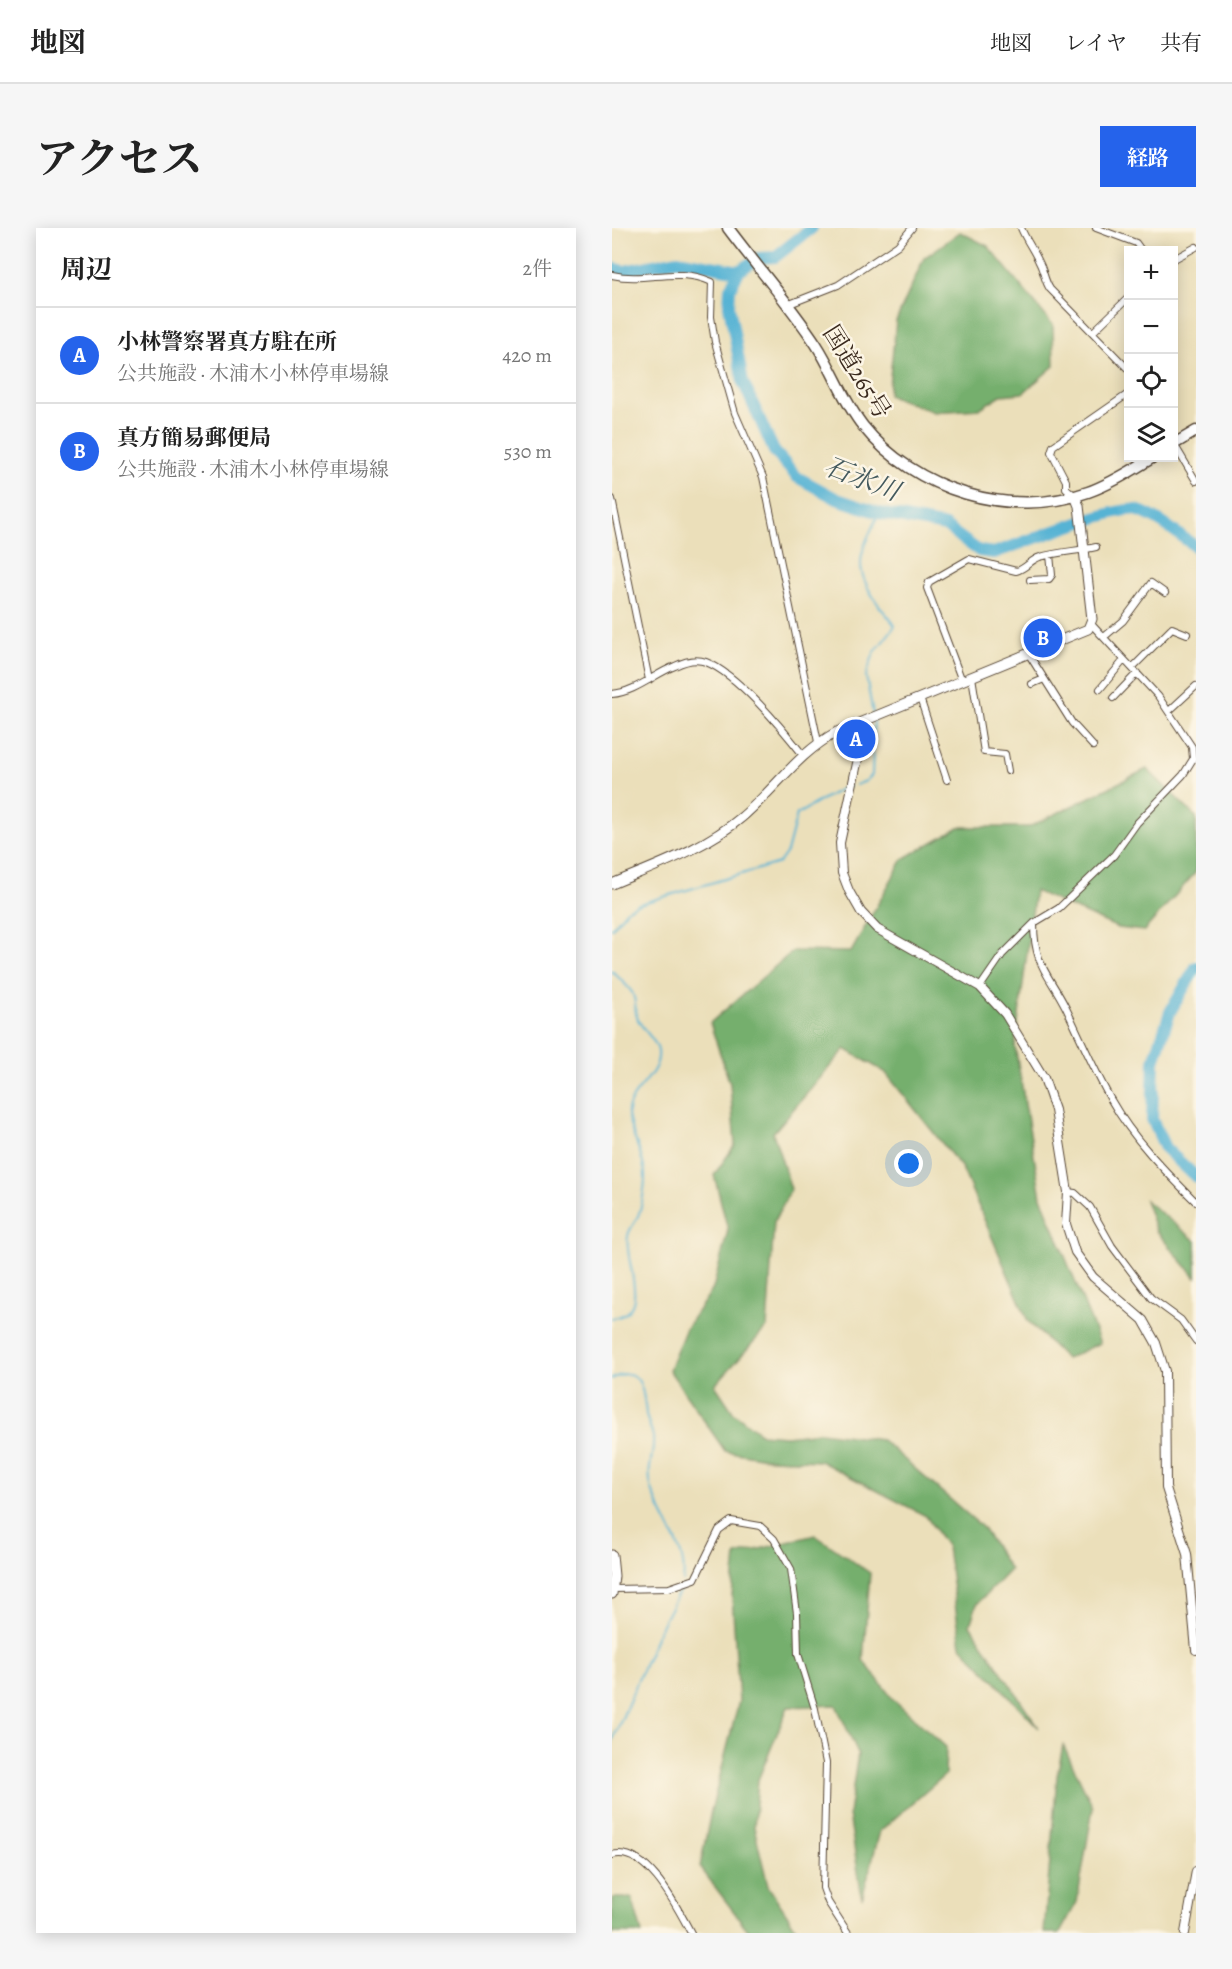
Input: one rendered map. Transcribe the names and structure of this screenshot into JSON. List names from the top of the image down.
{
  "streets": {
    "highway": ["国道265号"]
  },
  "water": ["石氷川"],
  "page": {
    "header": "地図",
    "nav": ["地図", "レイヤ", "共有"],
    "title": "アクセス",
    "buttons": "経路",
    "heading": ["周辺", "2件"],
    "map_buttons": ["+", "−"],
    "list": [
      {
        "mark": "A",
        "name": "小林警察署真方駐在所",
        "note": "公共施設 · 木浦木小林停車場線",
        "value": "420 m"
      },
      {
        "mark": "B",
        "name": "真方簡易郵便局",
        "note": "公共施設 · 木浦木小林停車場線",
        "value": "530 m"
      }
    ],
    "pins": ["B", "A"]
  }
}
